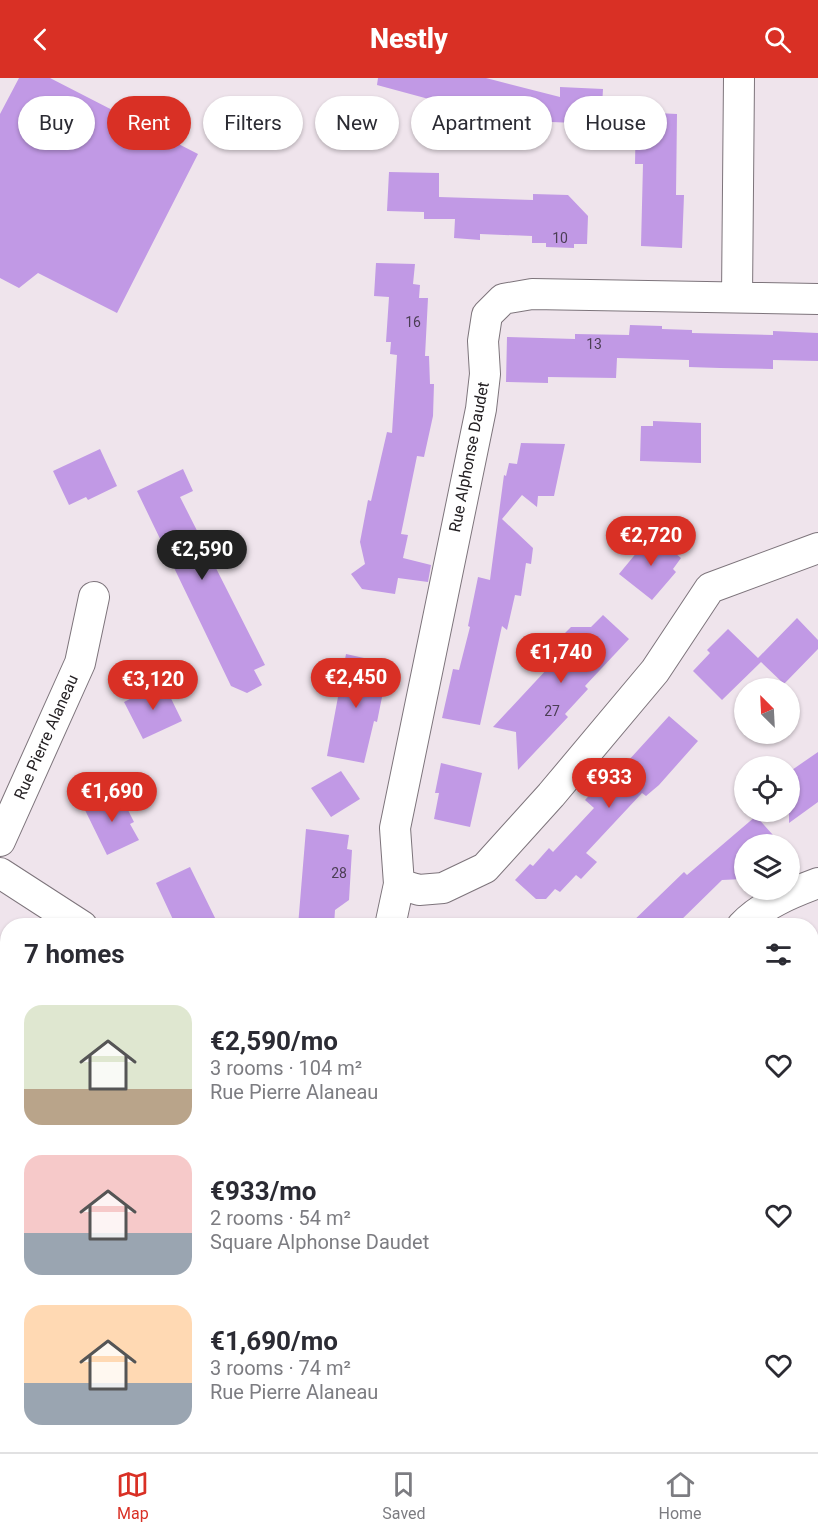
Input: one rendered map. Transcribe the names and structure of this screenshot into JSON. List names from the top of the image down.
{
  "streets": {
    "street": ["Rue Alphonse Daudet", "Rue Pierre Alaneau"]
  },
  "house_numbers": [
    "10",
    "16",
    "13",
    "27",
    "28"
  ],
  "north": "top left",
  "page": {
    "header": "Nestly",
    "chip": [
      "Buy",
      "Rent",
      "Filters",
      "New",
      "Apartment",
      "House"
    ],
    "price": [
      "€2,720",
      "€2,590",
      "€1,740",
      "€2,450",
      "€3,120",
      "€933",
      "€1,690"
    ],
    "heading": "7 homes",
    "list": [
      {
        "name": "€2,590/mo",
        "note": "3 rooms · 104 m² · Rue Pierre Alaneau"
      },
      {
        "name": "€933/mo",
        "note": "2 rooms · 54 m² · Square Alphonse Daudet"
      },
      {
        "name": "€1,690/mo",
        "note": "3 rooms · 74 m² · Rue Pierre Alaneau"
      }
    ],
    "tabs": ["Map", "Saved", "Home"]
  }
}
